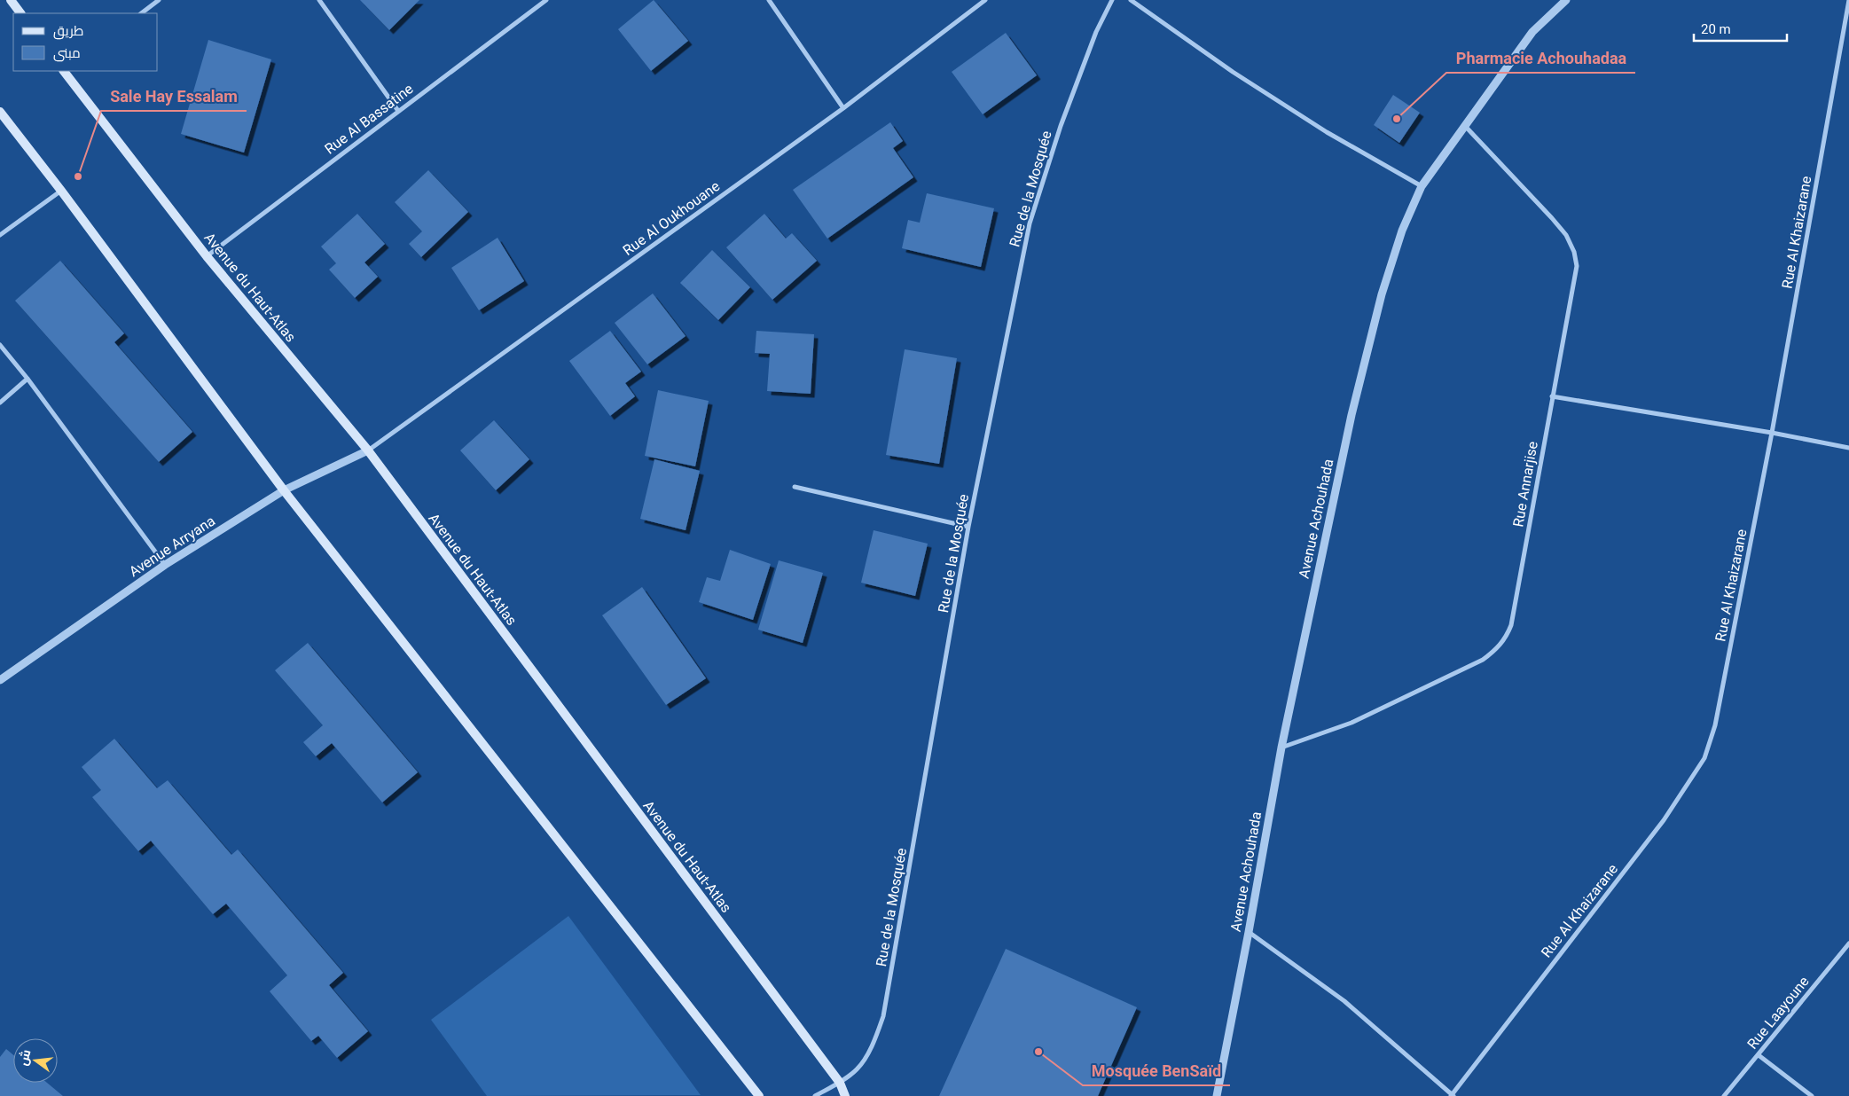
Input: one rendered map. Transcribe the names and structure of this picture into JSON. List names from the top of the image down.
{
  "streets": {
    "main road": ["Avenue du Haut-Atlas"],
    "street": [
      "Rue Al Bassatine",
      "Rue de la Mosquée",
      "Rue Al Oukhouane",
      "Rue Al Khaizarane",
      "Rue Annarjise",
      "Avenue Achouhada",
      "Avenue Arryana",
      "Rue Laayoune"
    ]
  },
  "crossings": [
    ["Rue Al Bassatine", "Avenue du Haut-Atlas"],
    ["Rue de la Mosquée", "Avenue du Haut-Atlas"],
    ["Rue Al Oukhouane", "Avenue du Haut-Atlas"],
    ["Rue Al Oukhouane", "Avenue Arryana"],
    ["Avenue du Haut-Atlas", "Avenue Arryana"],
    ["Rue Annarjise", "Avenue Achouhada"]
  ],
  "places": ["Pharmacie Achouhadaa", "Sale Hay Essalam", "Mosquée BenSaïd"],
  "legend": ["طريق", "مبنى"],
  "scale_bar": "20 m",
  "north": "left"
}
